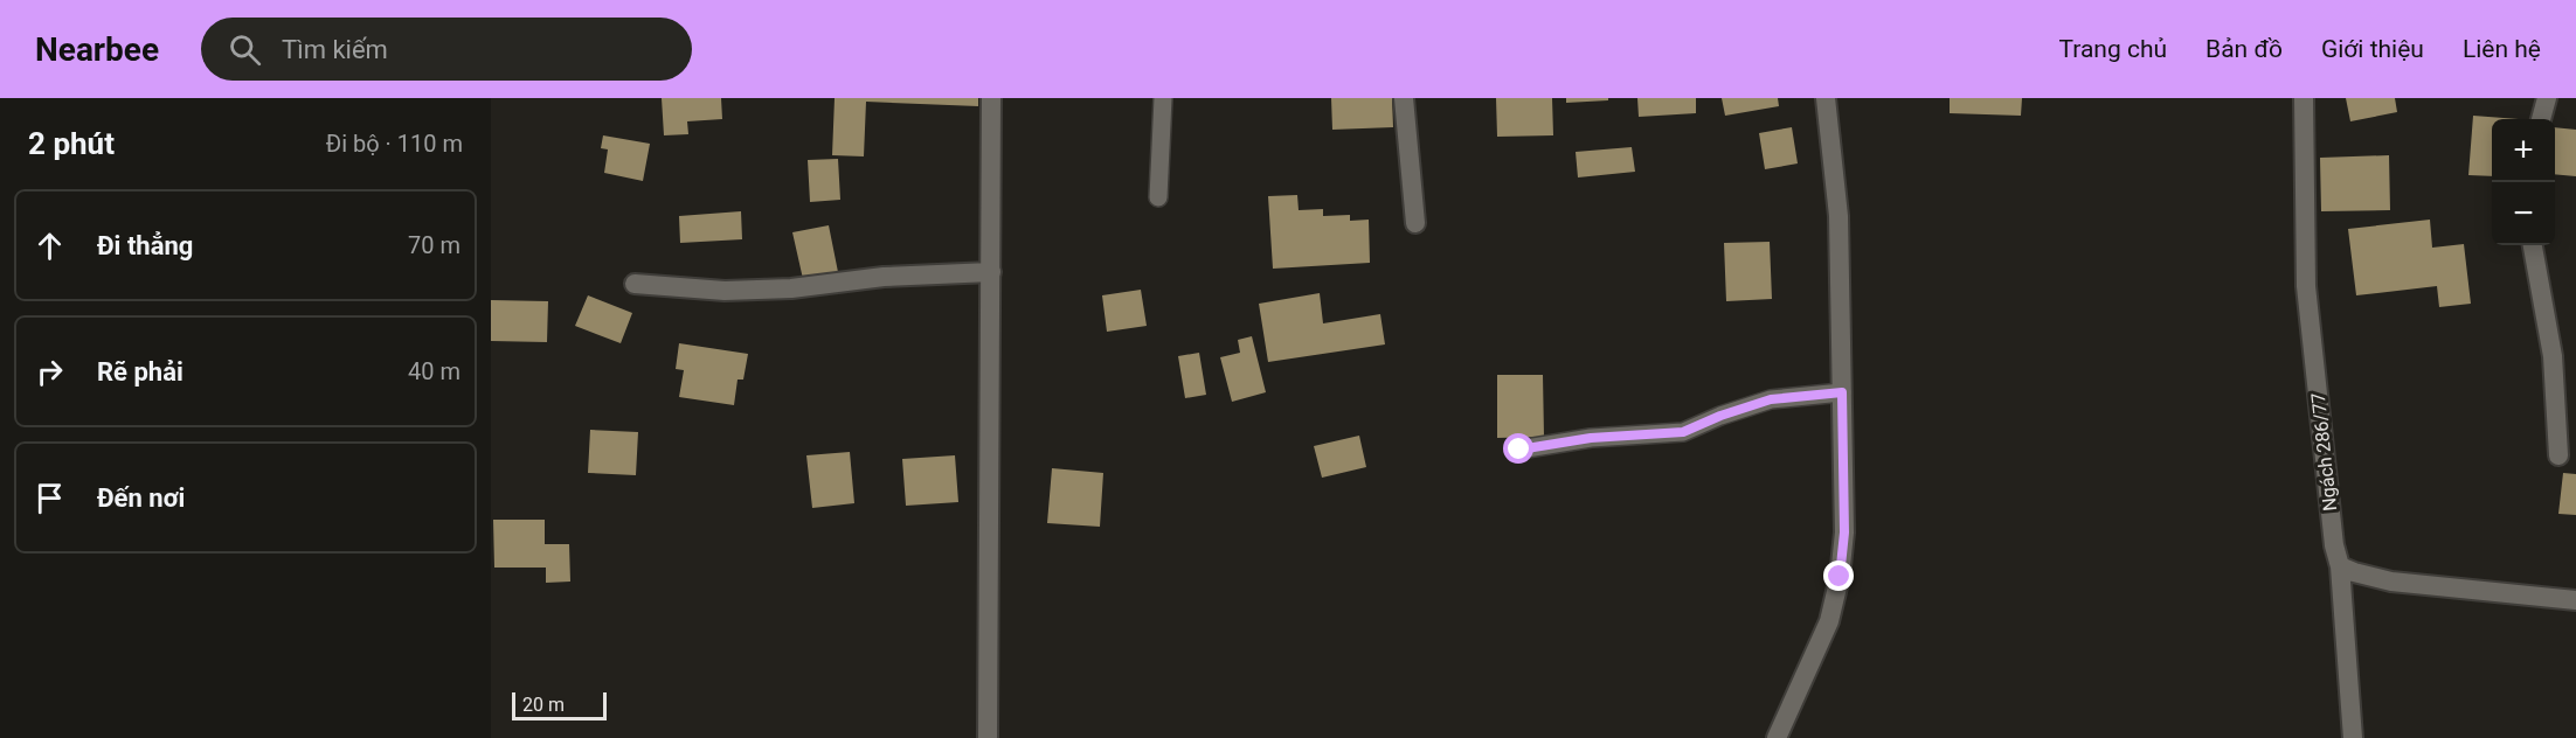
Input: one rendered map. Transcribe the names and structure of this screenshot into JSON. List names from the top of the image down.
{
  "streets": {
    "street": ["Ngách 286/77"]
  },
  "scale_bar": "20 m",
  "page": {
    "header": "Nearbee",
    "search": "Tìm kiếm",
    "nav": [
      "Trang chủ",
      "Bản đồ",
      "Giới thiệu",
      "Liên hệ"
    ],
    "heading": ["2 phút", "Đi bộ · 110 m"],
    "map_buttons": ["+", "−"],
    "list": [
      ["Đi thẳng", "70 m"],
      ["Rẽ phải", "40 m"],
      "Đến nơi"
    ],
    "scale": "20 m"
  }
}
